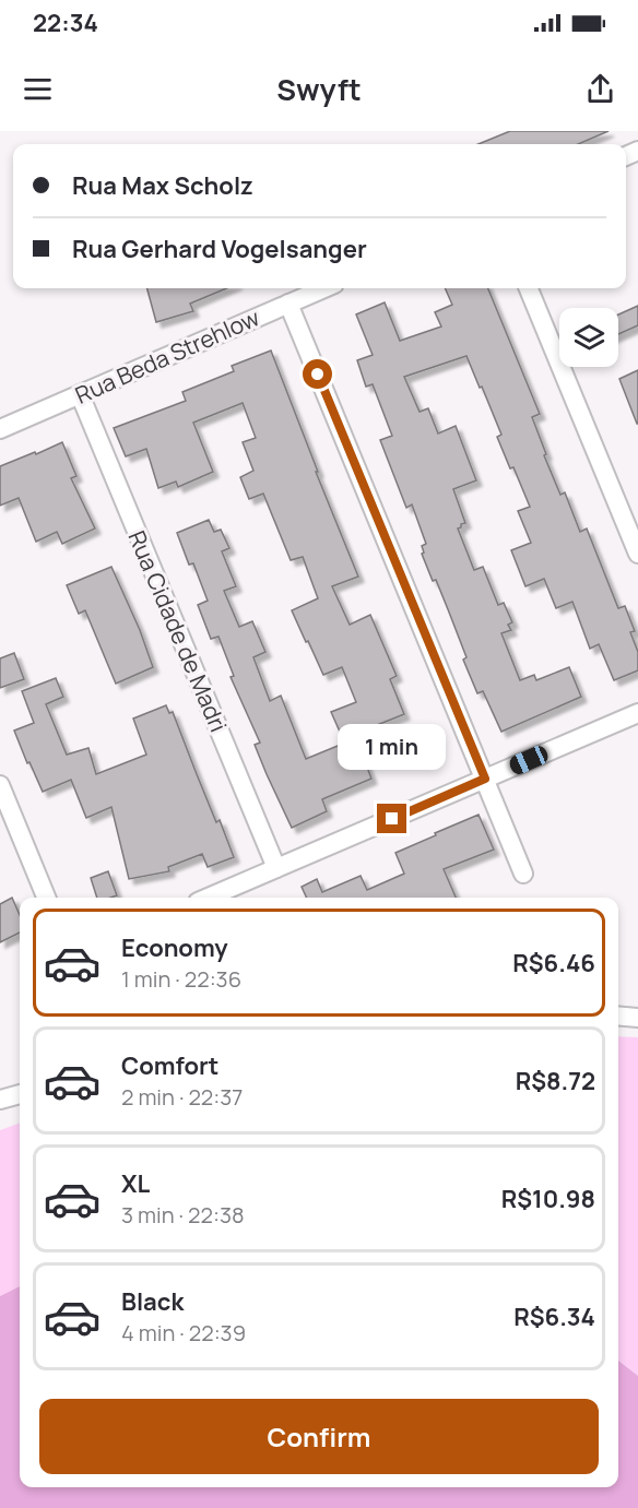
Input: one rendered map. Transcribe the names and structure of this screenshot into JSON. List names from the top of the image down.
{
  "streets": {
    "street": ["Rua Beda Strehlow", "Rua Cidade de Madri"]
  },
  "crossings": [
    ["Rua Beda Strehlow", "Rua Cidade de Madri"]
  ],
  "page": {
    "status": "22:34",
    "header": "Swyft",
    "banner": ["Rua Max Scholz", "Rua Gerhard Vogelsanger"],
    "bubble": "1 min",
    "list": [
      {
        "name": "Economy",
        "note": "1 min · 22:36",
        "value": "R$6.46"
      },
      {
        "name": "Comfort",
        "note": "2 min · 22:37",
        "value": "R$8.72"
      },
      {
        "name": "XL",
        "note": "3 min · 22:38",
        "value": "R$10.98"
      },
      {
        "name": "Black",
        "note": "4 min · 22:39",
        "value": "R$6.34"
      }
    ],
    "buttons": "Confirm"
  }
}
